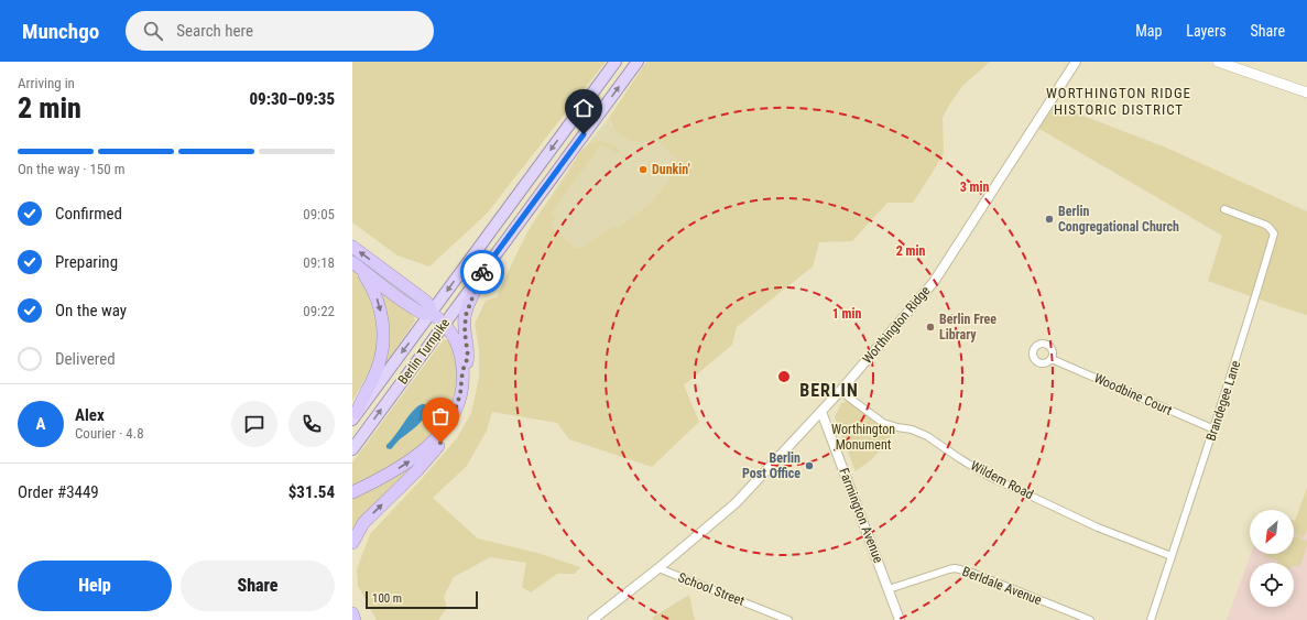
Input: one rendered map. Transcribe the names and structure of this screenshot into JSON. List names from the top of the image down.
{
  "streets": {
    "highway": ["Berlin Turnpike"],
    "street": [
      "Worthington Ridge",
      "Woodbine Court",
      "Brandegee Lane",
      "Wildem Road",
      "Farmington Avenue",
      "Berldale Avenue",
      "School Street"
    ]
  },
  "crossings": [
    ["Worthington Ridge", "Wildem Road"],
    ["Worthington Ridge", "Farmington Avenue"],
    ["Worthington Ridge", "School Street"],
    ["Woodbine Court", "Brandegee Lane"],
    ["Brandegee Lane", "Wildem Road"],
    ["Farmington Avenue", "Berldale Avenue"]
  ],
  "districts": ["WORTHINGTON RIDGE HISTORIC DISTRICT", "BERLIN"],
  "parks": ["Worthington Monument"],
  "places": [
    "Dunkin'",
    "Berlin Congregational Church",
    "Berlin Free Library",
    "Berlin Post Office"
  ],
  "scale_bar": "100 m",
  "north": "bottom left",
  "page": {
    "header": "Munchgo",
    "search": "Search here",
    "nav": ["Map", "Layers", "Share"],
    "heading": ["2 min", "Arriving in", "09:30–09:35"],
    "panel": [
      "Alex",
      "Courier · 4.8",
      "Order #3449",
      "$31.54"
    ],
    "bar": "On the way · 150 m",
    "list": [
      ["Confirmed", "09:05"],
      ["Preparing", "09:18"],
      ["On the way", "09:22"],
      "Delivered"
    ],
    "round": "A",
    "buttons": ["Help", "Share"],
    "scale": "100 m"
  },
  "rings": ["3 min", "2 min", "1 min"]
}
